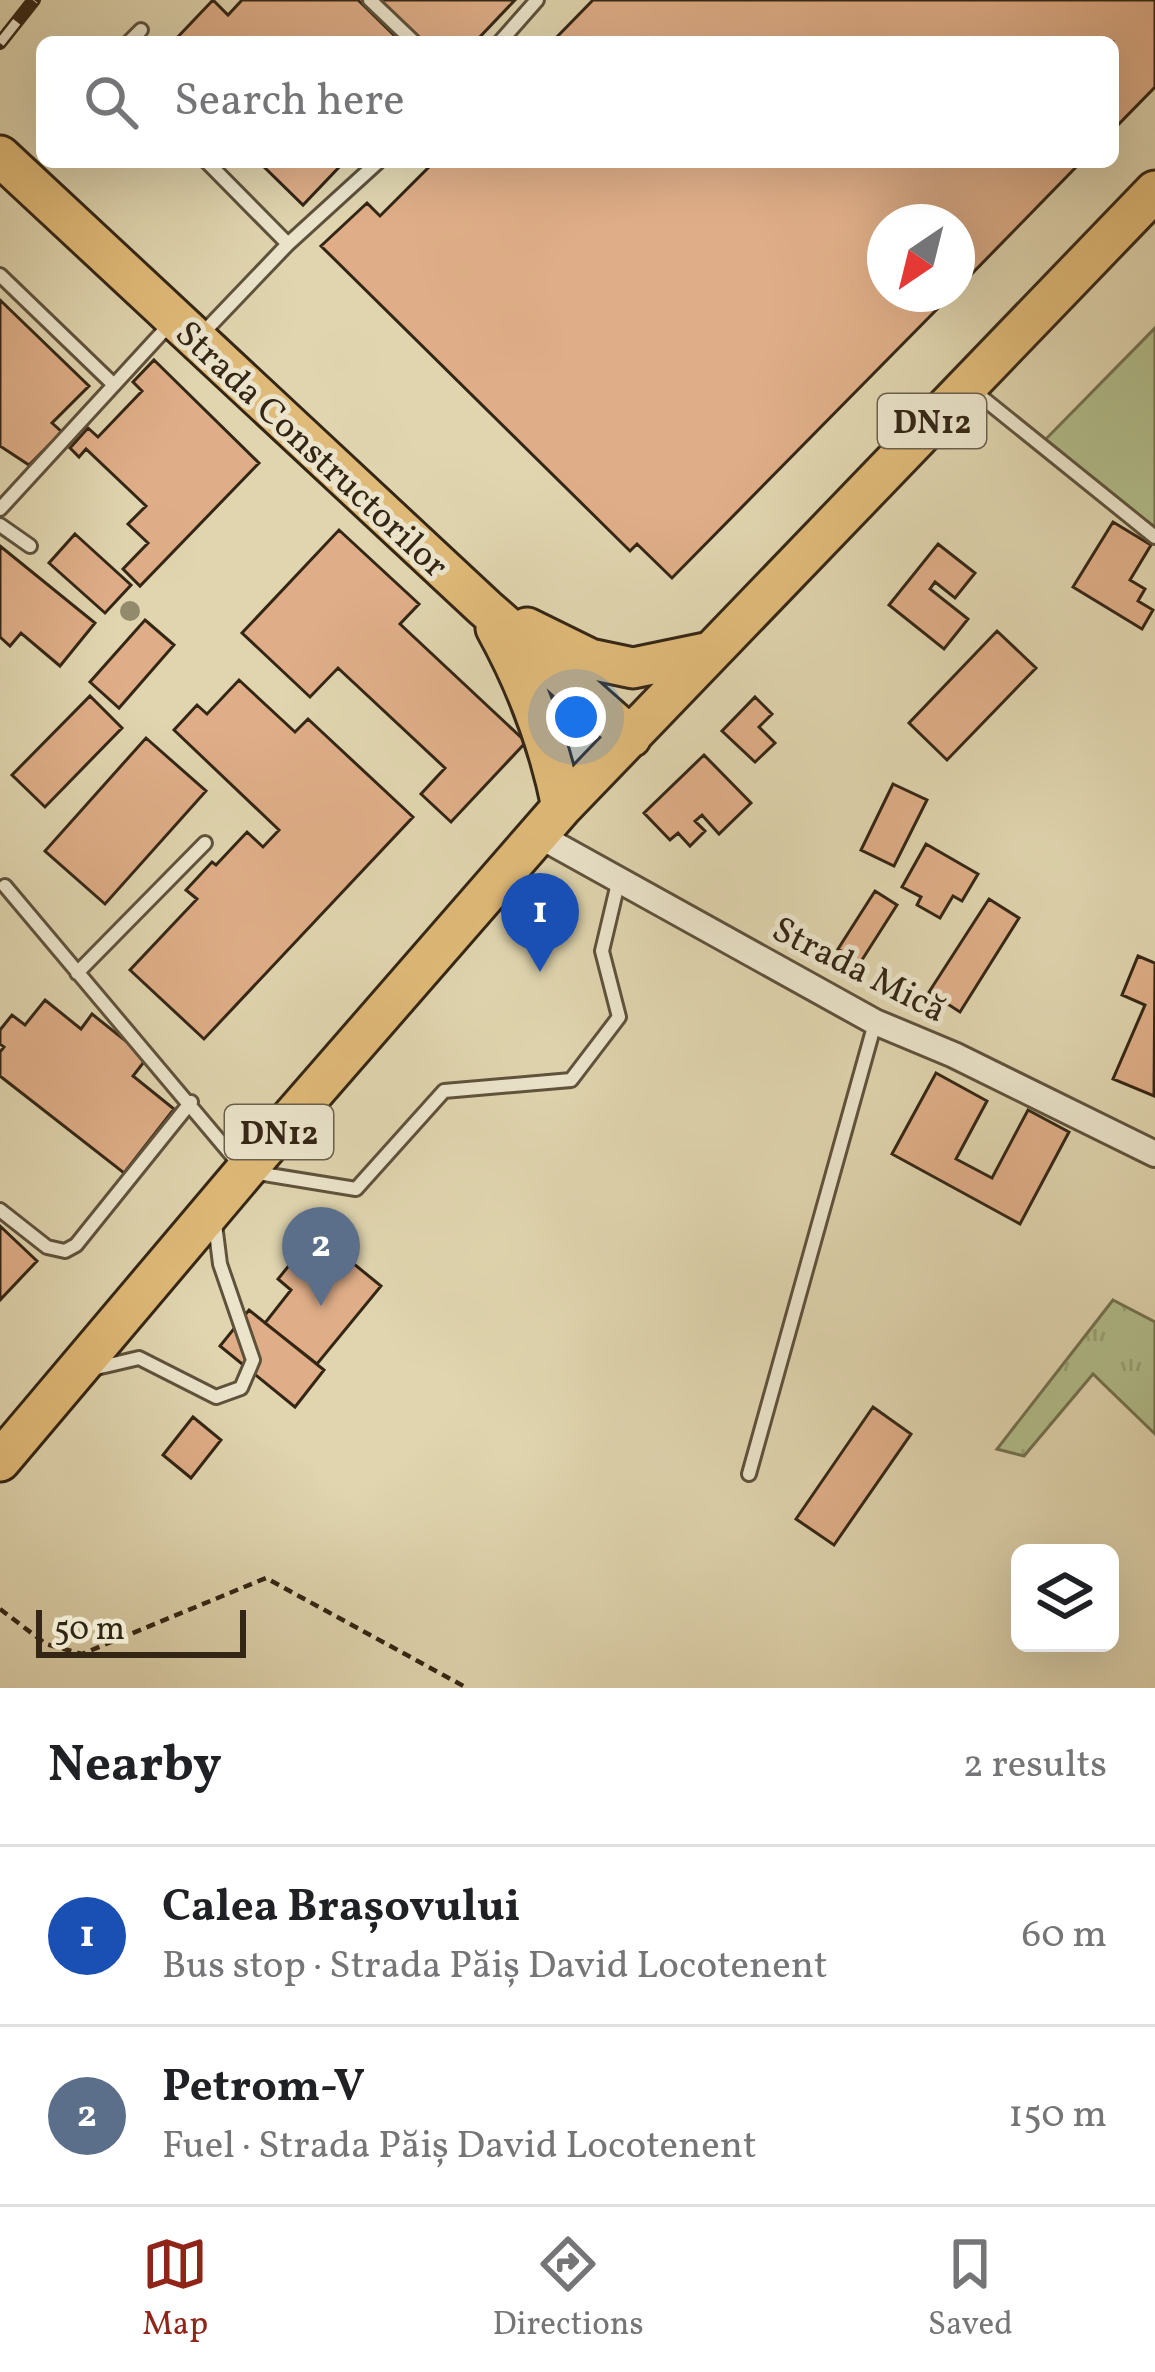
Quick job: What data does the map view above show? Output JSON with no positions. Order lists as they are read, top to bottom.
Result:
{
  "streets": {
    "main road": ["DN12", "Strada Constructorilor"],
    "street": ["Strada Mică"]
  },
  "crossings": [
    ["DN12", "Strada Constructorilor"],
    ["DN12", "Strada Mică"]
  ],
  "scale_bar": "50 m",
  "north": "bottom left",
  "page": {
    "search": "Search here",
    "pins": ["1", "2"],
    "scale": "50 m",
    "heading": ["Nearby", "2 results"],
    "list": [
      {
        "mark": "1",
        "name": "Calea Brașovului",
        "note": "Bus stop · Strada Păiș David Locotenent",
        "value": "60 m"
      },
      {
        "mark": "2",
        "name": "Petrom-V",
        "note": "Fuel · Strada Păiș David Locotenent",
        "value": "150 m"
      }
    ],
    "nav": ["Map", "Directions", "Saved"]
  }
}
